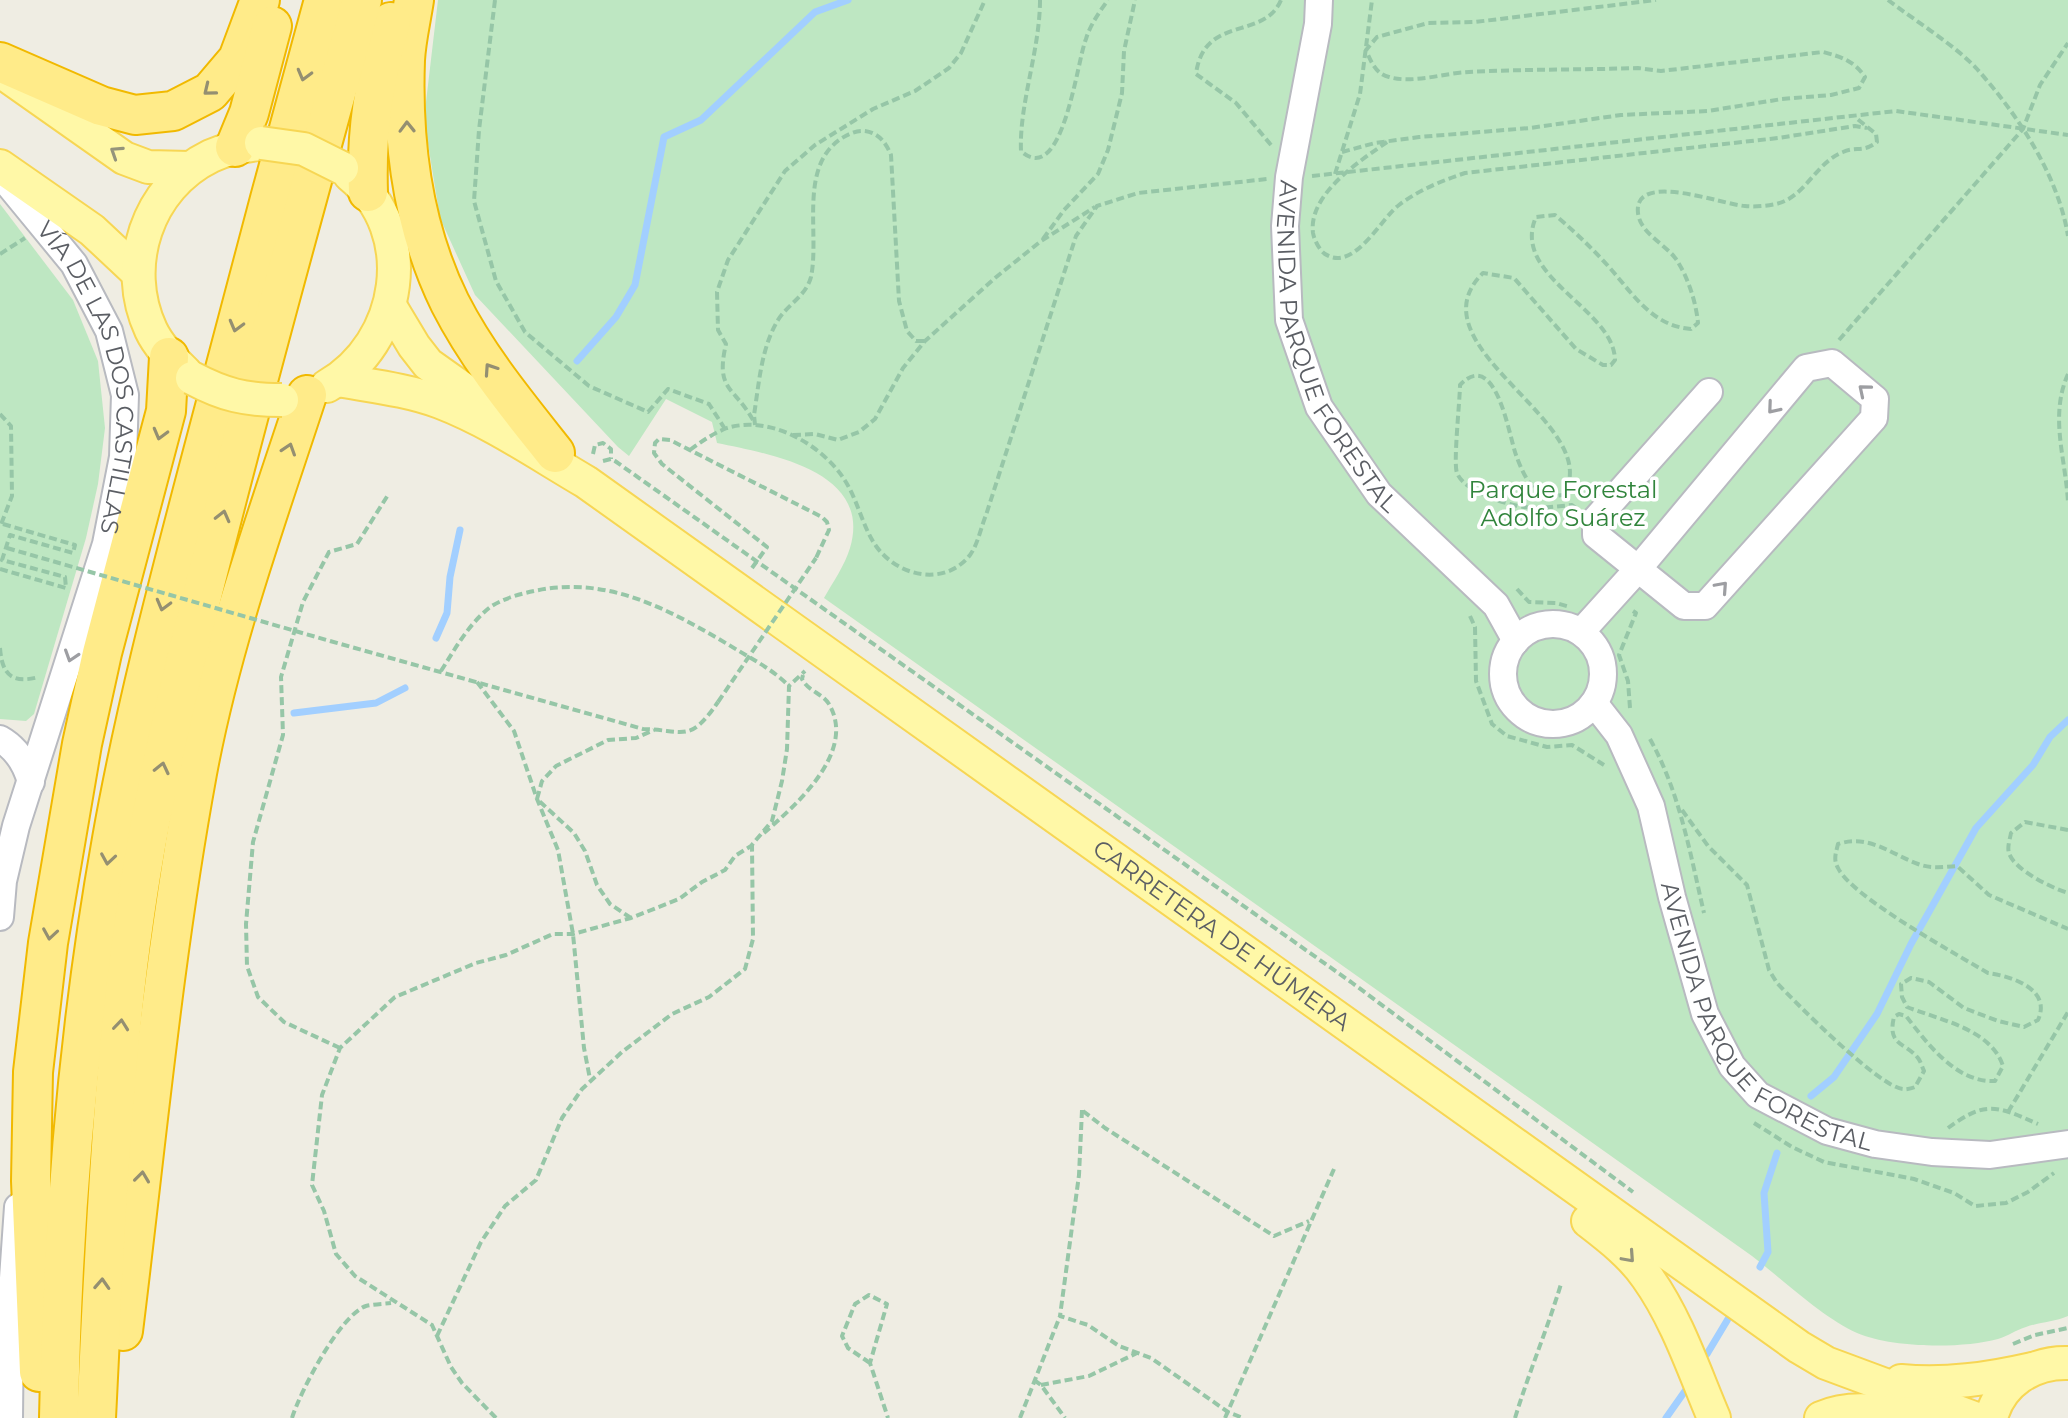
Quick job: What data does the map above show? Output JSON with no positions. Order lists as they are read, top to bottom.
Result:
{
  "streets": {
    "main road": ["CARRETERA DE HÚMERA"],
    "street": ["AVENIDA PARQUE FORESTAL", "VÍA DE LAS DOS CASTILLAS"]
  },
  "one_way": ["VÍA DE LAS DOS CASTILLAS"],
  "parks": ["Parque Forestal Adolfo Suárez"]
}
